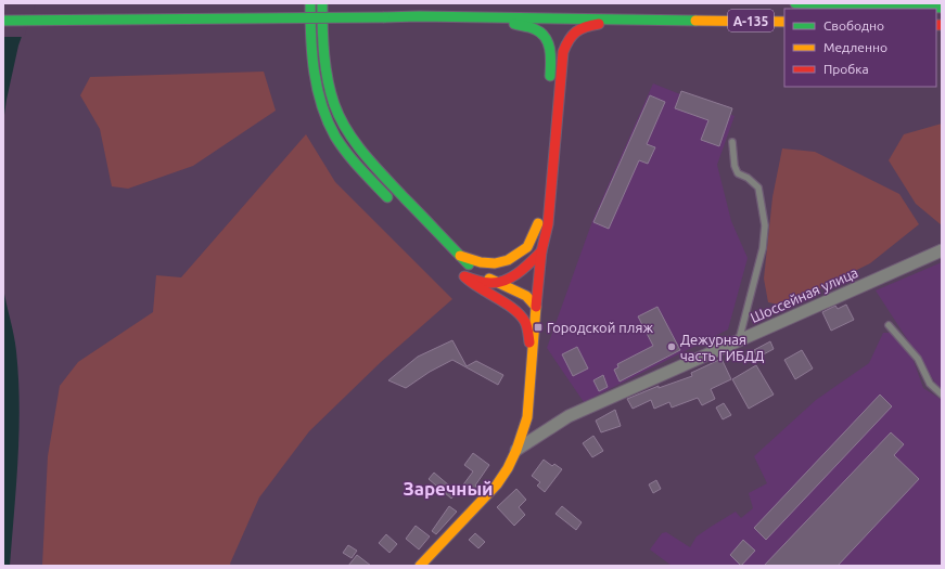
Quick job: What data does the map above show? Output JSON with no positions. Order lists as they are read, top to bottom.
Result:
{
  "streets": {
    "main road": ["А-135"],
    "street": ["Шоссейная улица"]
  },
  "districts": ["Заречный"],
  "places": {
    "transit": ["Городской пляж"],
    "other": ["Дежурная часть ГИБДД"]
  },
  "legend": ["Свободно", "Медленно", "Пробка"]
}
